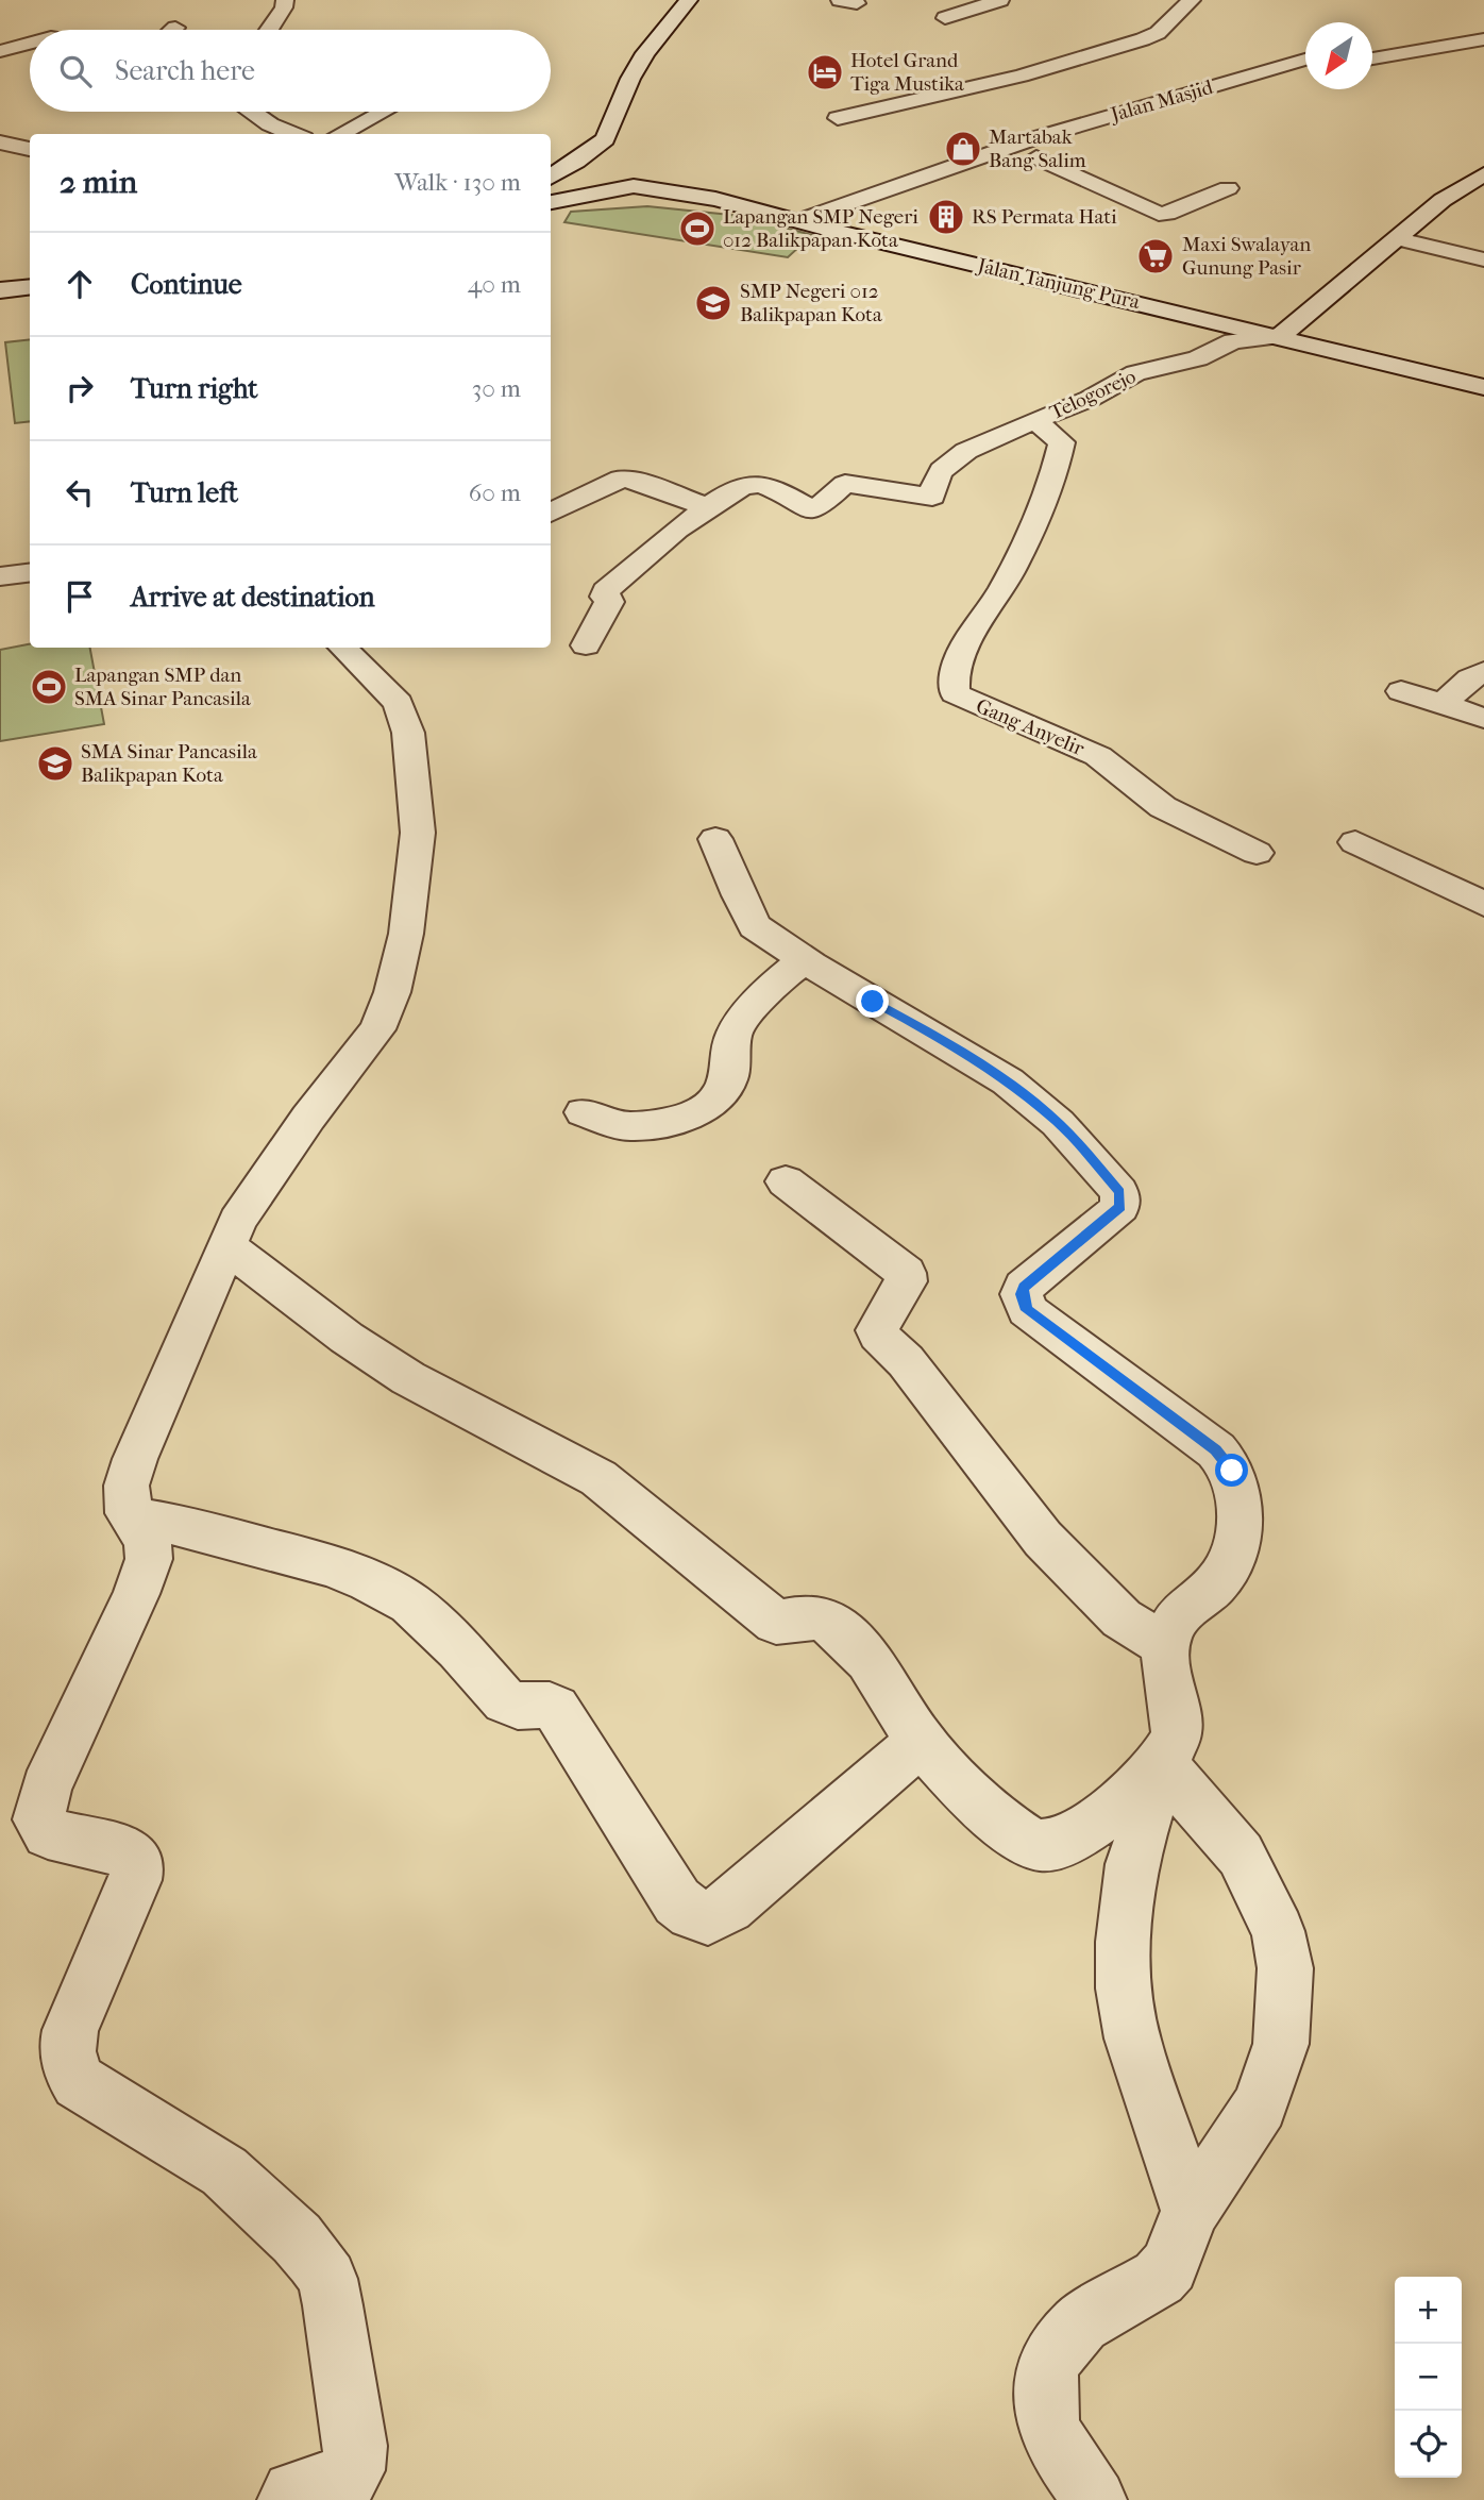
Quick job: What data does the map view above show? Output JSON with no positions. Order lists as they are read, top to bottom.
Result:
{
  "streets": {
    "street": [
      "Jalan Masjid",
      "Jalan Tanjung Pura",
      "Telogorejo",
      "Gang Anyelir"
    ]
  },
  "crossings": [
    ["Jalan Masjid", "Jalan Tanjung Pura"],
    ["Jalan Tanjung Pura", "Telogorejo"],
    ["Telogorejo", "Gang Anyelir"]
  ],
  "places": {
    "hotel": ["Hotel Grand Tiga Mustika"],
    "shop": ["Martabak Bang Salim"],
    "building": ["RS Permata Hati"],
    "sports": ["Lapangan SMP Negeri 012 Balikpapan Kota", "Lapangan SMP dan SMA Sinar Pancasila"],
    "supermarket": ["Maxi Swalayan Gunung Pasir"],
    "school or university": ["SMP Negeri 012 Balikpapan Kota", "SMA Sinar Pancasila Balikpapan Kota"]
  },
  "north": "bottom left",
  "page": {
    "search": "Search here",
    "heading": ["2 min", "Walk · 130 m"],
    "list": [
      ["Continue", "40 m"],
      ["Turn right", "30 m"],
      ["Turn left", "60 m"],
      "Arrive at destination"
    ],
    "map_buttons": ["+", "−"]
  }
}
